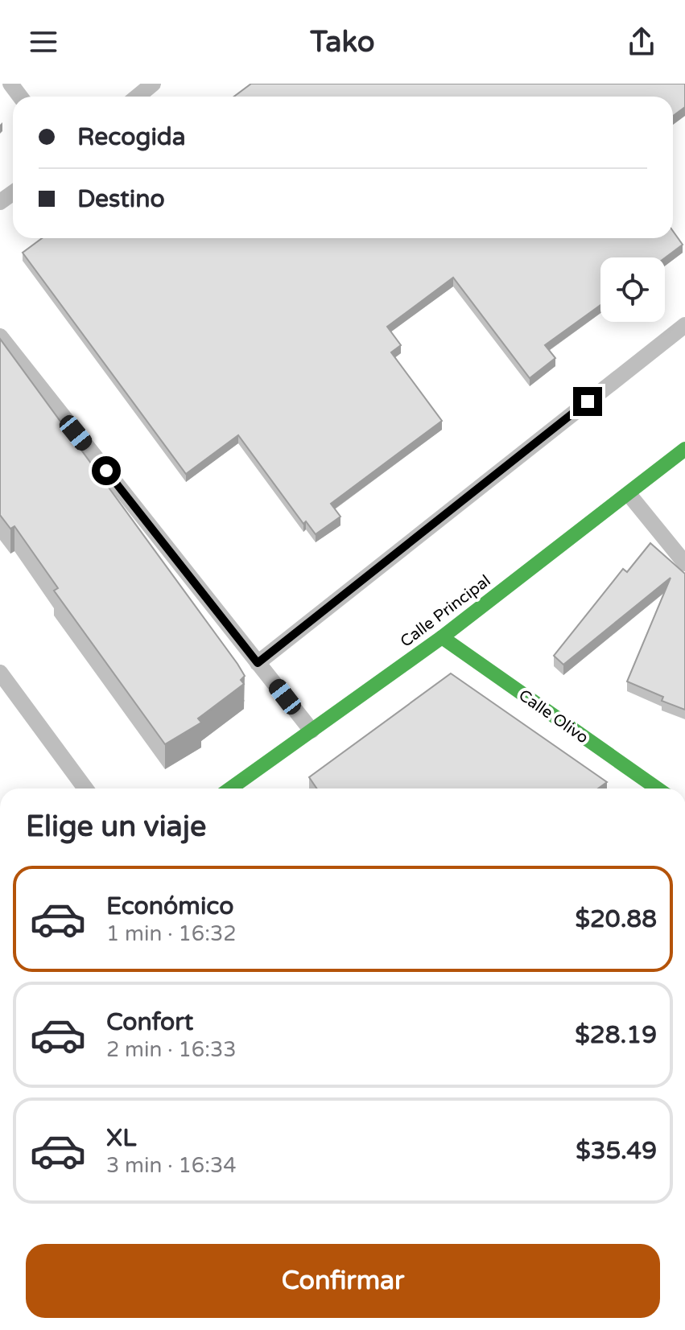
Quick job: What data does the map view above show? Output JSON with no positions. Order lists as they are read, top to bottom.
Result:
{
  "streets": {
    "street": ["Calle Principal", "Calle Olivo"]
  },
  "crossings": [
    ["Calle Principal", "Calle Olivo"]
  ],
  "page": {
    "header": "Tako",
    "banner": ["Recogida", "Destino"],
    "heading": "Elige un viaje",
    "list": [
      {
        "name": "Económico",
        "note": "1 min · 16:32",
        "value": "$20.88"
      },
      {
        "name": "Confort",
        "note": "2 min · 16:33",
        "value": "$28.19"
      },
      {
        "name": "XL",
        "note": "3 min · 16:34",
        "value": "$35.49"
      }
    ],
    "buttons": "Confirmar"
  }
}
